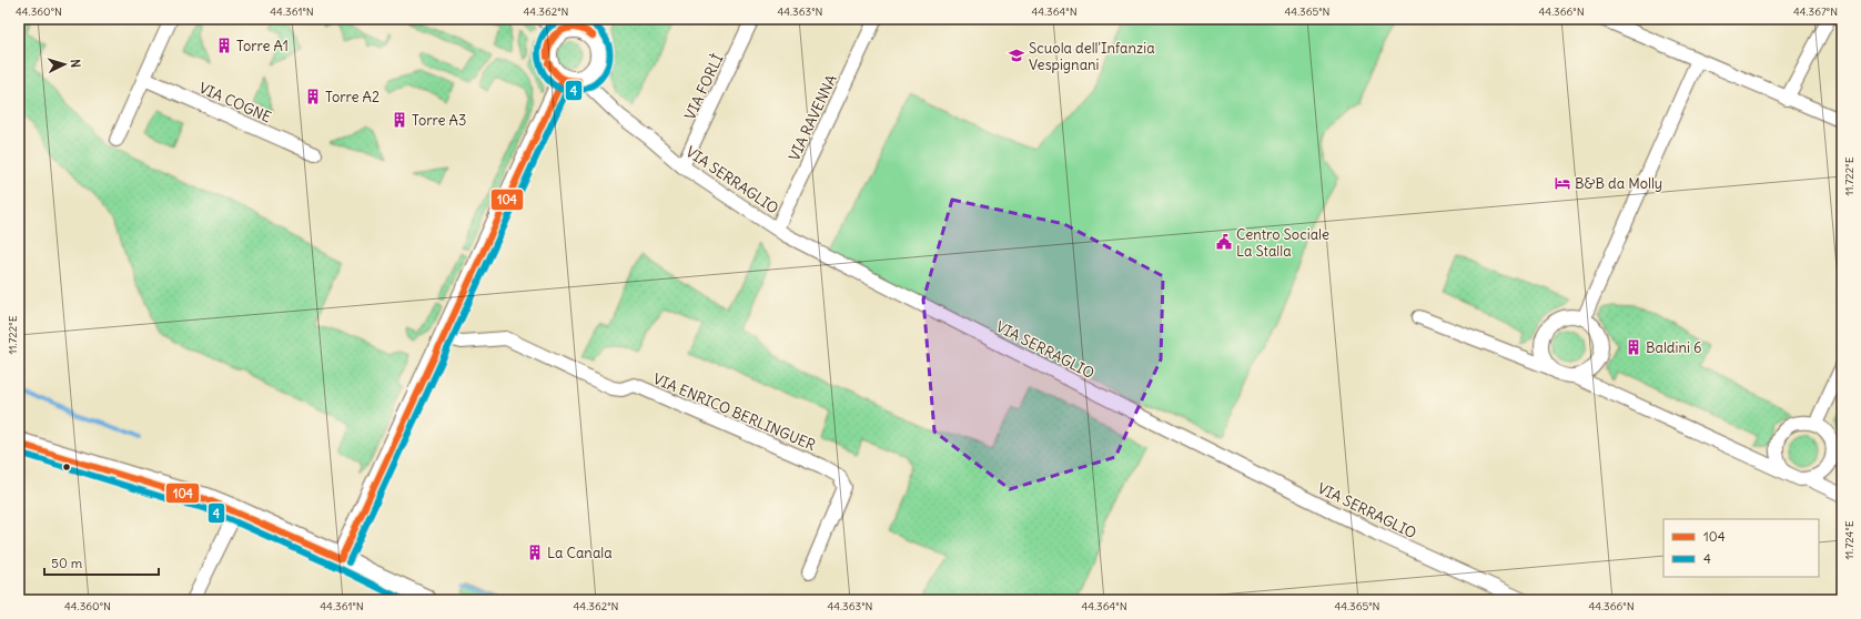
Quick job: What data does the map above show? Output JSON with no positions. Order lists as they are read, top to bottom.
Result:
{
  "streets": {
    "street": [
      "VIA FORLÌ",
      "VIA COGNE",
      "VIA RAVENNA",
      "VIA SERRAGLIO",
      "VIA ENRICO BERLINGUER"
    ]
  },
  "crossings": [
    ["VIA FORLÌ", "VIA SERRAGLIO"],
    ["VIA RAVENNA", "VIA SERRAGLIO"]
  ],
  "places": {
    "building": [
      "Torre A1",
      "Torre A2",
      "Torre A3",
      "Baldini 6",
      "La Canala"
    ],
    "school or university": ["Scuola dell'Infanzia Vespignani"],
    "hotel": ["B&B da Molly"],
    "public building": ["Centro Sociale La Stalla"]
  },
  "lines": ["transit line 4", "transit line 104"],
  "legend": ["104", "4"],
  "scale_bar": "50 m",
  "north": "right",
  "coordinates": [
    "44.360°N",
    "44.361°N",
    "44.362°N",
    "44.363°N",
    "44.364°N",
    "44.365°N",
    "44.366°N",
    "44.367°N",
    "11.722°E",
    "11.724°E"
  ]
}
